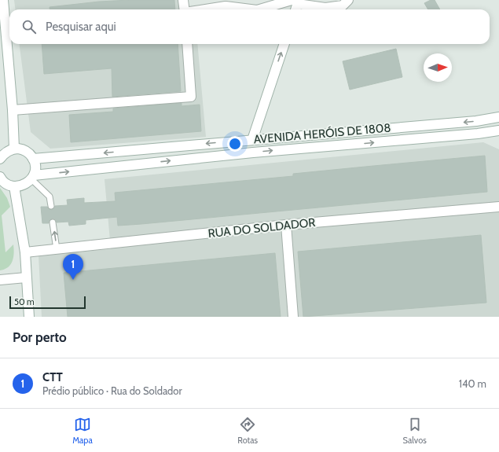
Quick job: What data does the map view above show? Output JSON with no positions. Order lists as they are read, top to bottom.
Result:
{
  "streets": {
    "street": ["AVENIDA HERÓIS DE 1808", "RUA DO SOLDADOR"]
  },
  "scale_bar": "50 m",
  "north": "right",
  "page": {
    "search": "Pesquisar aqui",
    "pins": "1",
    "scale": "50 m",
    "heading": "Por perto",
    "list": [
      {
        "mark": "1",
        "name": "CTT",
        "note": "Prédio público · Rua do Soldador",
        "value": "140 m"
      }
    ],
    "nav": ["Mapa", "Rotas", "Salvos"]
  }
}
